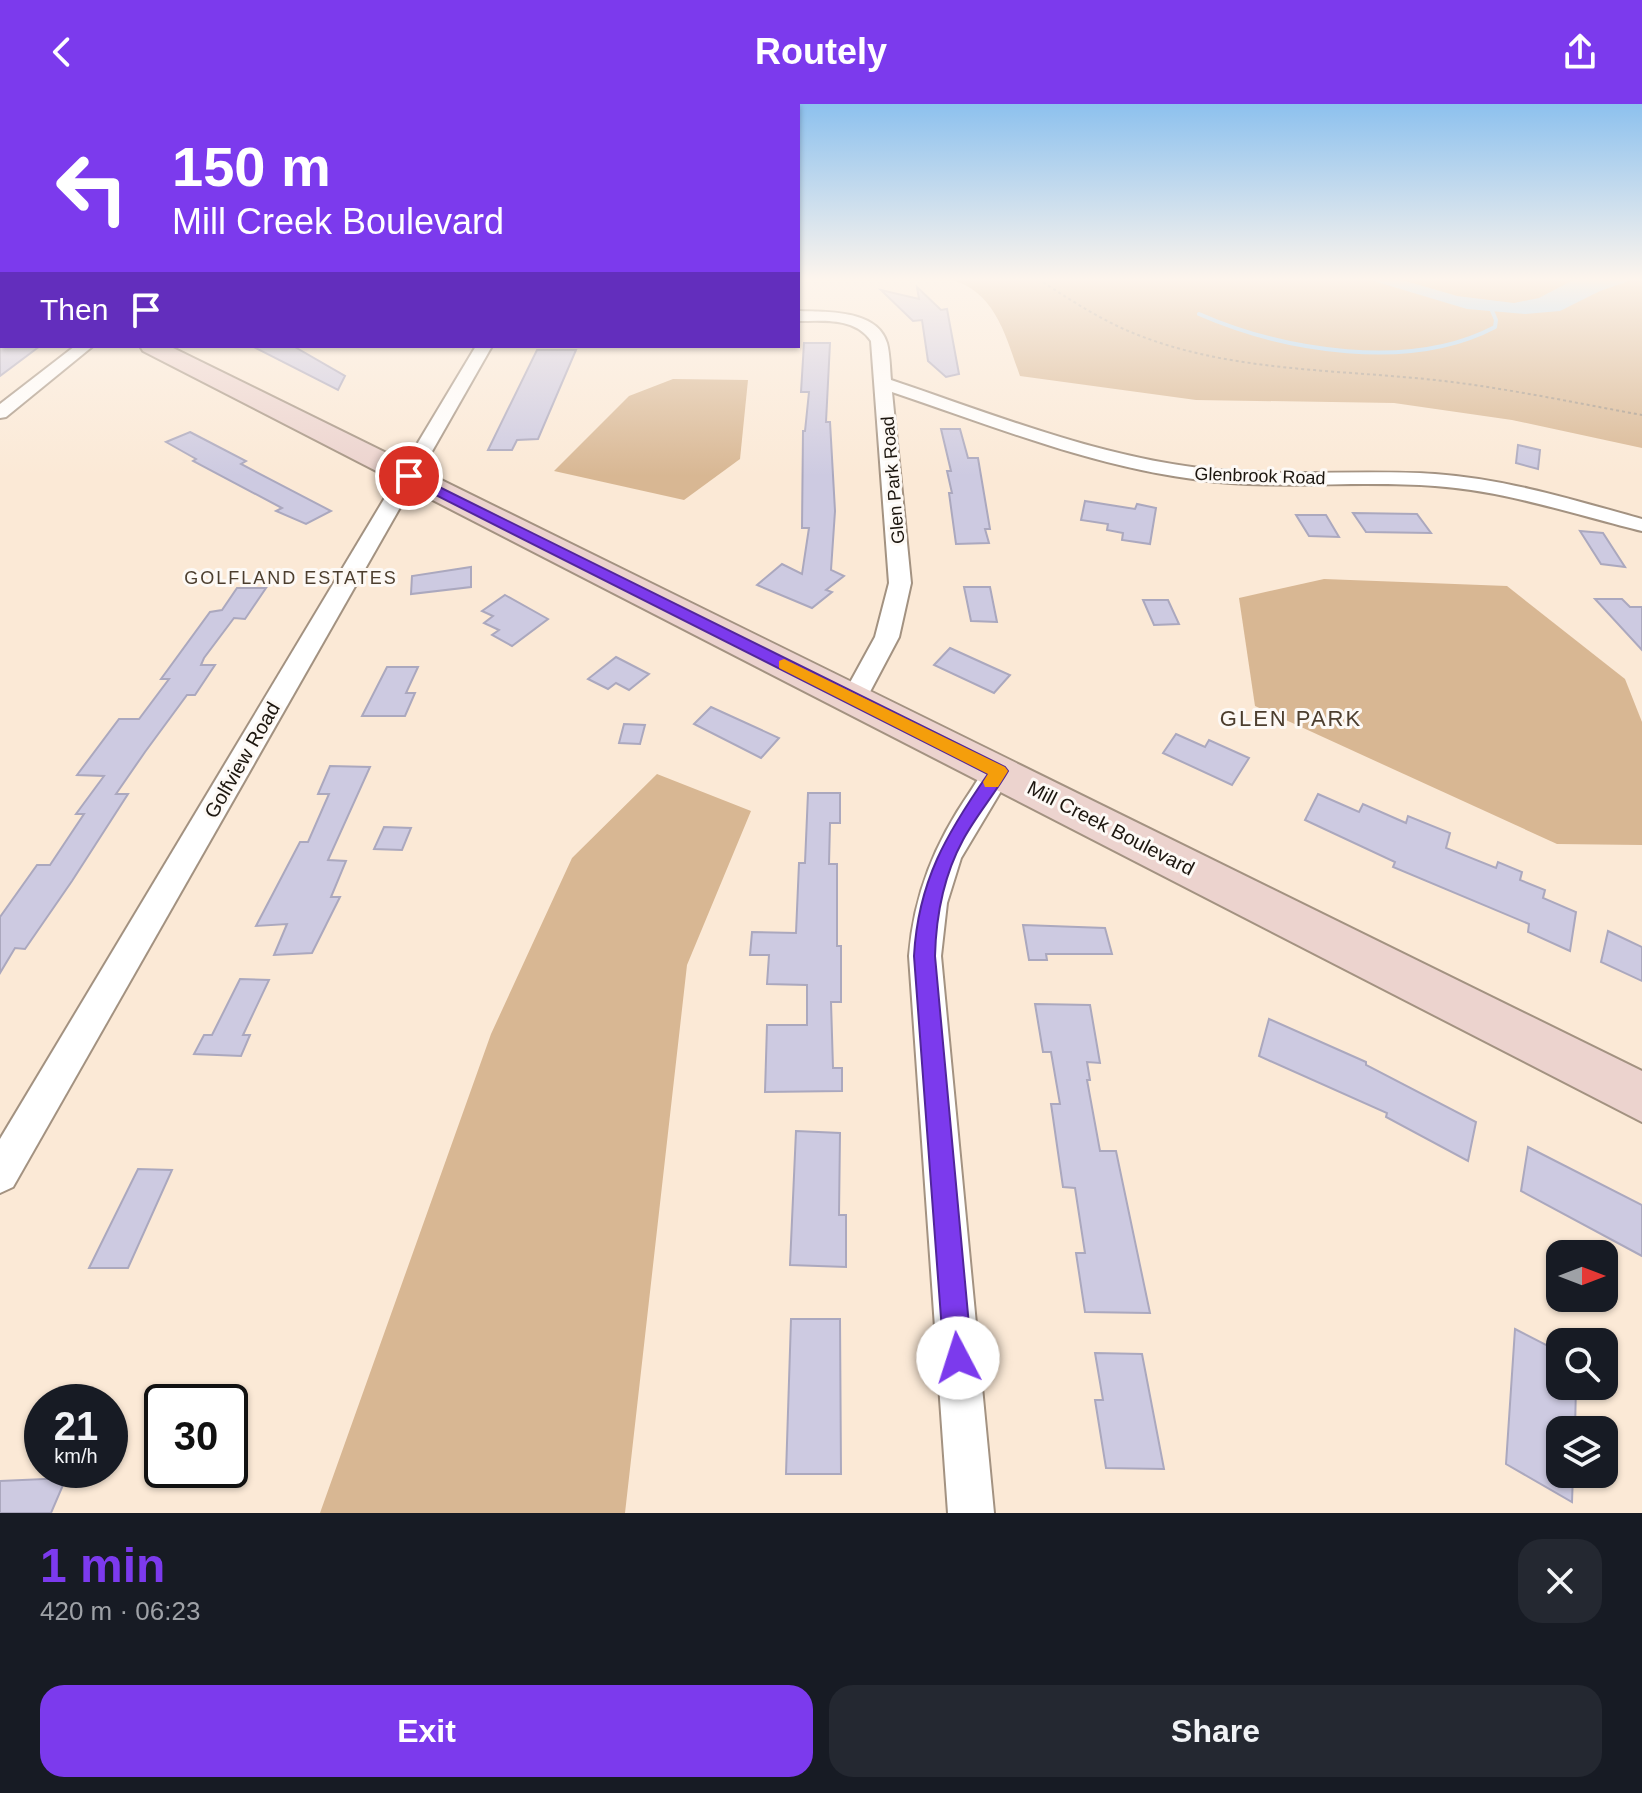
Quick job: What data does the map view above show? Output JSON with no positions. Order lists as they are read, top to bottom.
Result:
{
  "streets": {
    "street": [
      "Glenbrook Road",
      "Glen Park Road",
      "Golfview Road",
      "Mill Creek Boulevard"
    ]
  },
  "crossings": [
    ["Glenbrook Road", "Glen Park Road"],
    ["Glen Park Road", "Mill Creek Boulevard"],
    ["Golfview Road", "Mill Creek Boulevard"]
  ],
  "districts": ["GOLFLAND ESTATES", "GLEN PARK"],
  "north": "right",
  "page": {
    "header": "Routely",
    "turn": ["150 m", "Mill Creek Boulevard"],
    "then": "Then",
    "speed": "21 km/h",
    "limit": "30",
    "heading": ["1 min", "420 m · 06:23"],
    "buttons": ["Exit", "Share"]
  }
}
